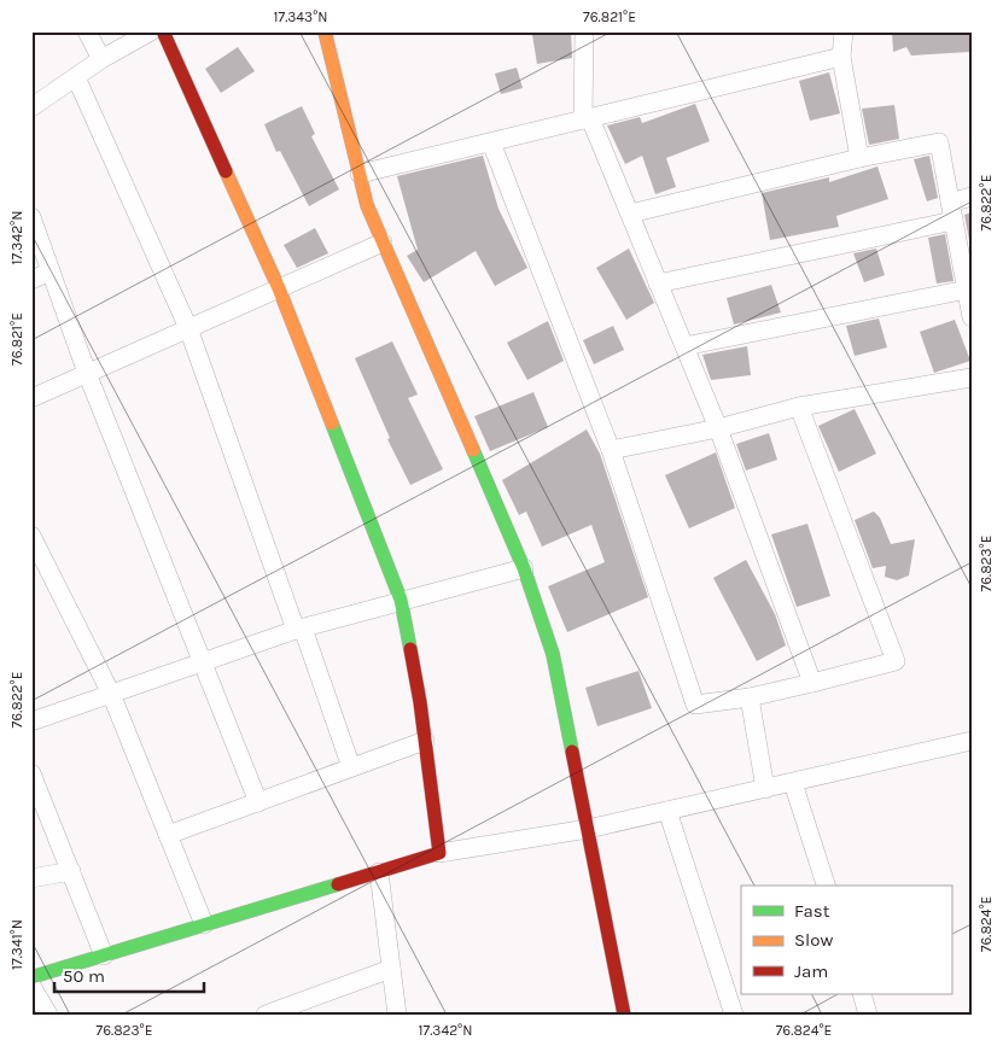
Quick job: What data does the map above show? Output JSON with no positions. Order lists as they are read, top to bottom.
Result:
{
  "legend": ["Fast", "Slow", "Jam"],
  "scale_bar": "50 m",
  "coordinates": [
    "17.343°N",
    "76.821°E",
    "76.822°E",
    "17.342°N",
    "76.823°E",
    "76.824°E",
    "17.341°N"
  ]
}
